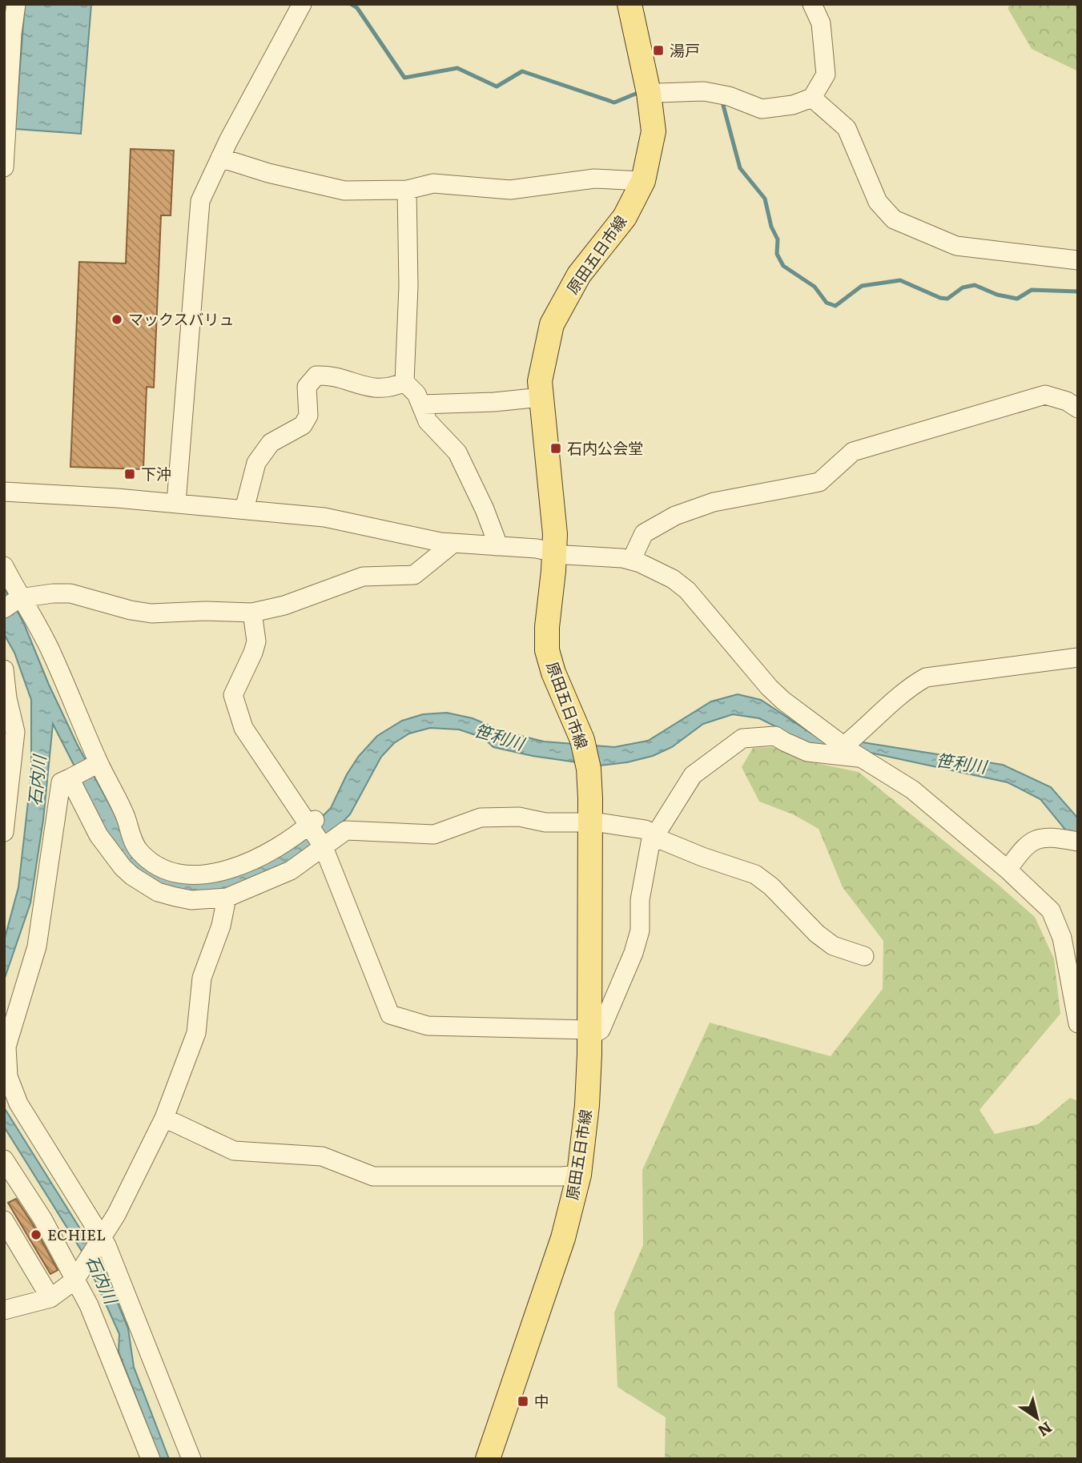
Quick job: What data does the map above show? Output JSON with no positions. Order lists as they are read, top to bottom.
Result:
{
  "streets": {
    "main road": ["原田五日市線"]
  },
  "water": ["笹利川", "石内川"],
  "places": {
    "transit": [
      "湯戸",
      "石内公会堂",
      "下沖",
      "中"
    ],
    "other": ["マックスバリュ", "ECHIEL"]
  },
  "north": "bottom right"
}
